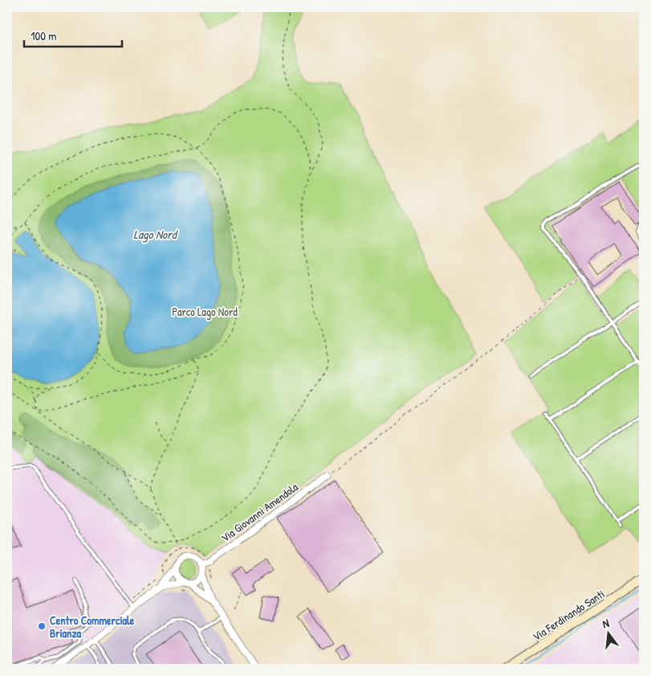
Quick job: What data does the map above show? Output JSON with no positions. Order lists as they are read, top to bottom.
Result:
{
  "streets": {
    "main road": ["Via Ferdinando Santi"],
    "street": ["Via Giovanni Amendola"]
  },
  "water": ["Lago Nord"],
  "parks": ["Parco Lago Nord"],
  "places": ["Centro Commerciale Brianza"],
  "scale_bar": "100 m",
  "north": "top"
}
